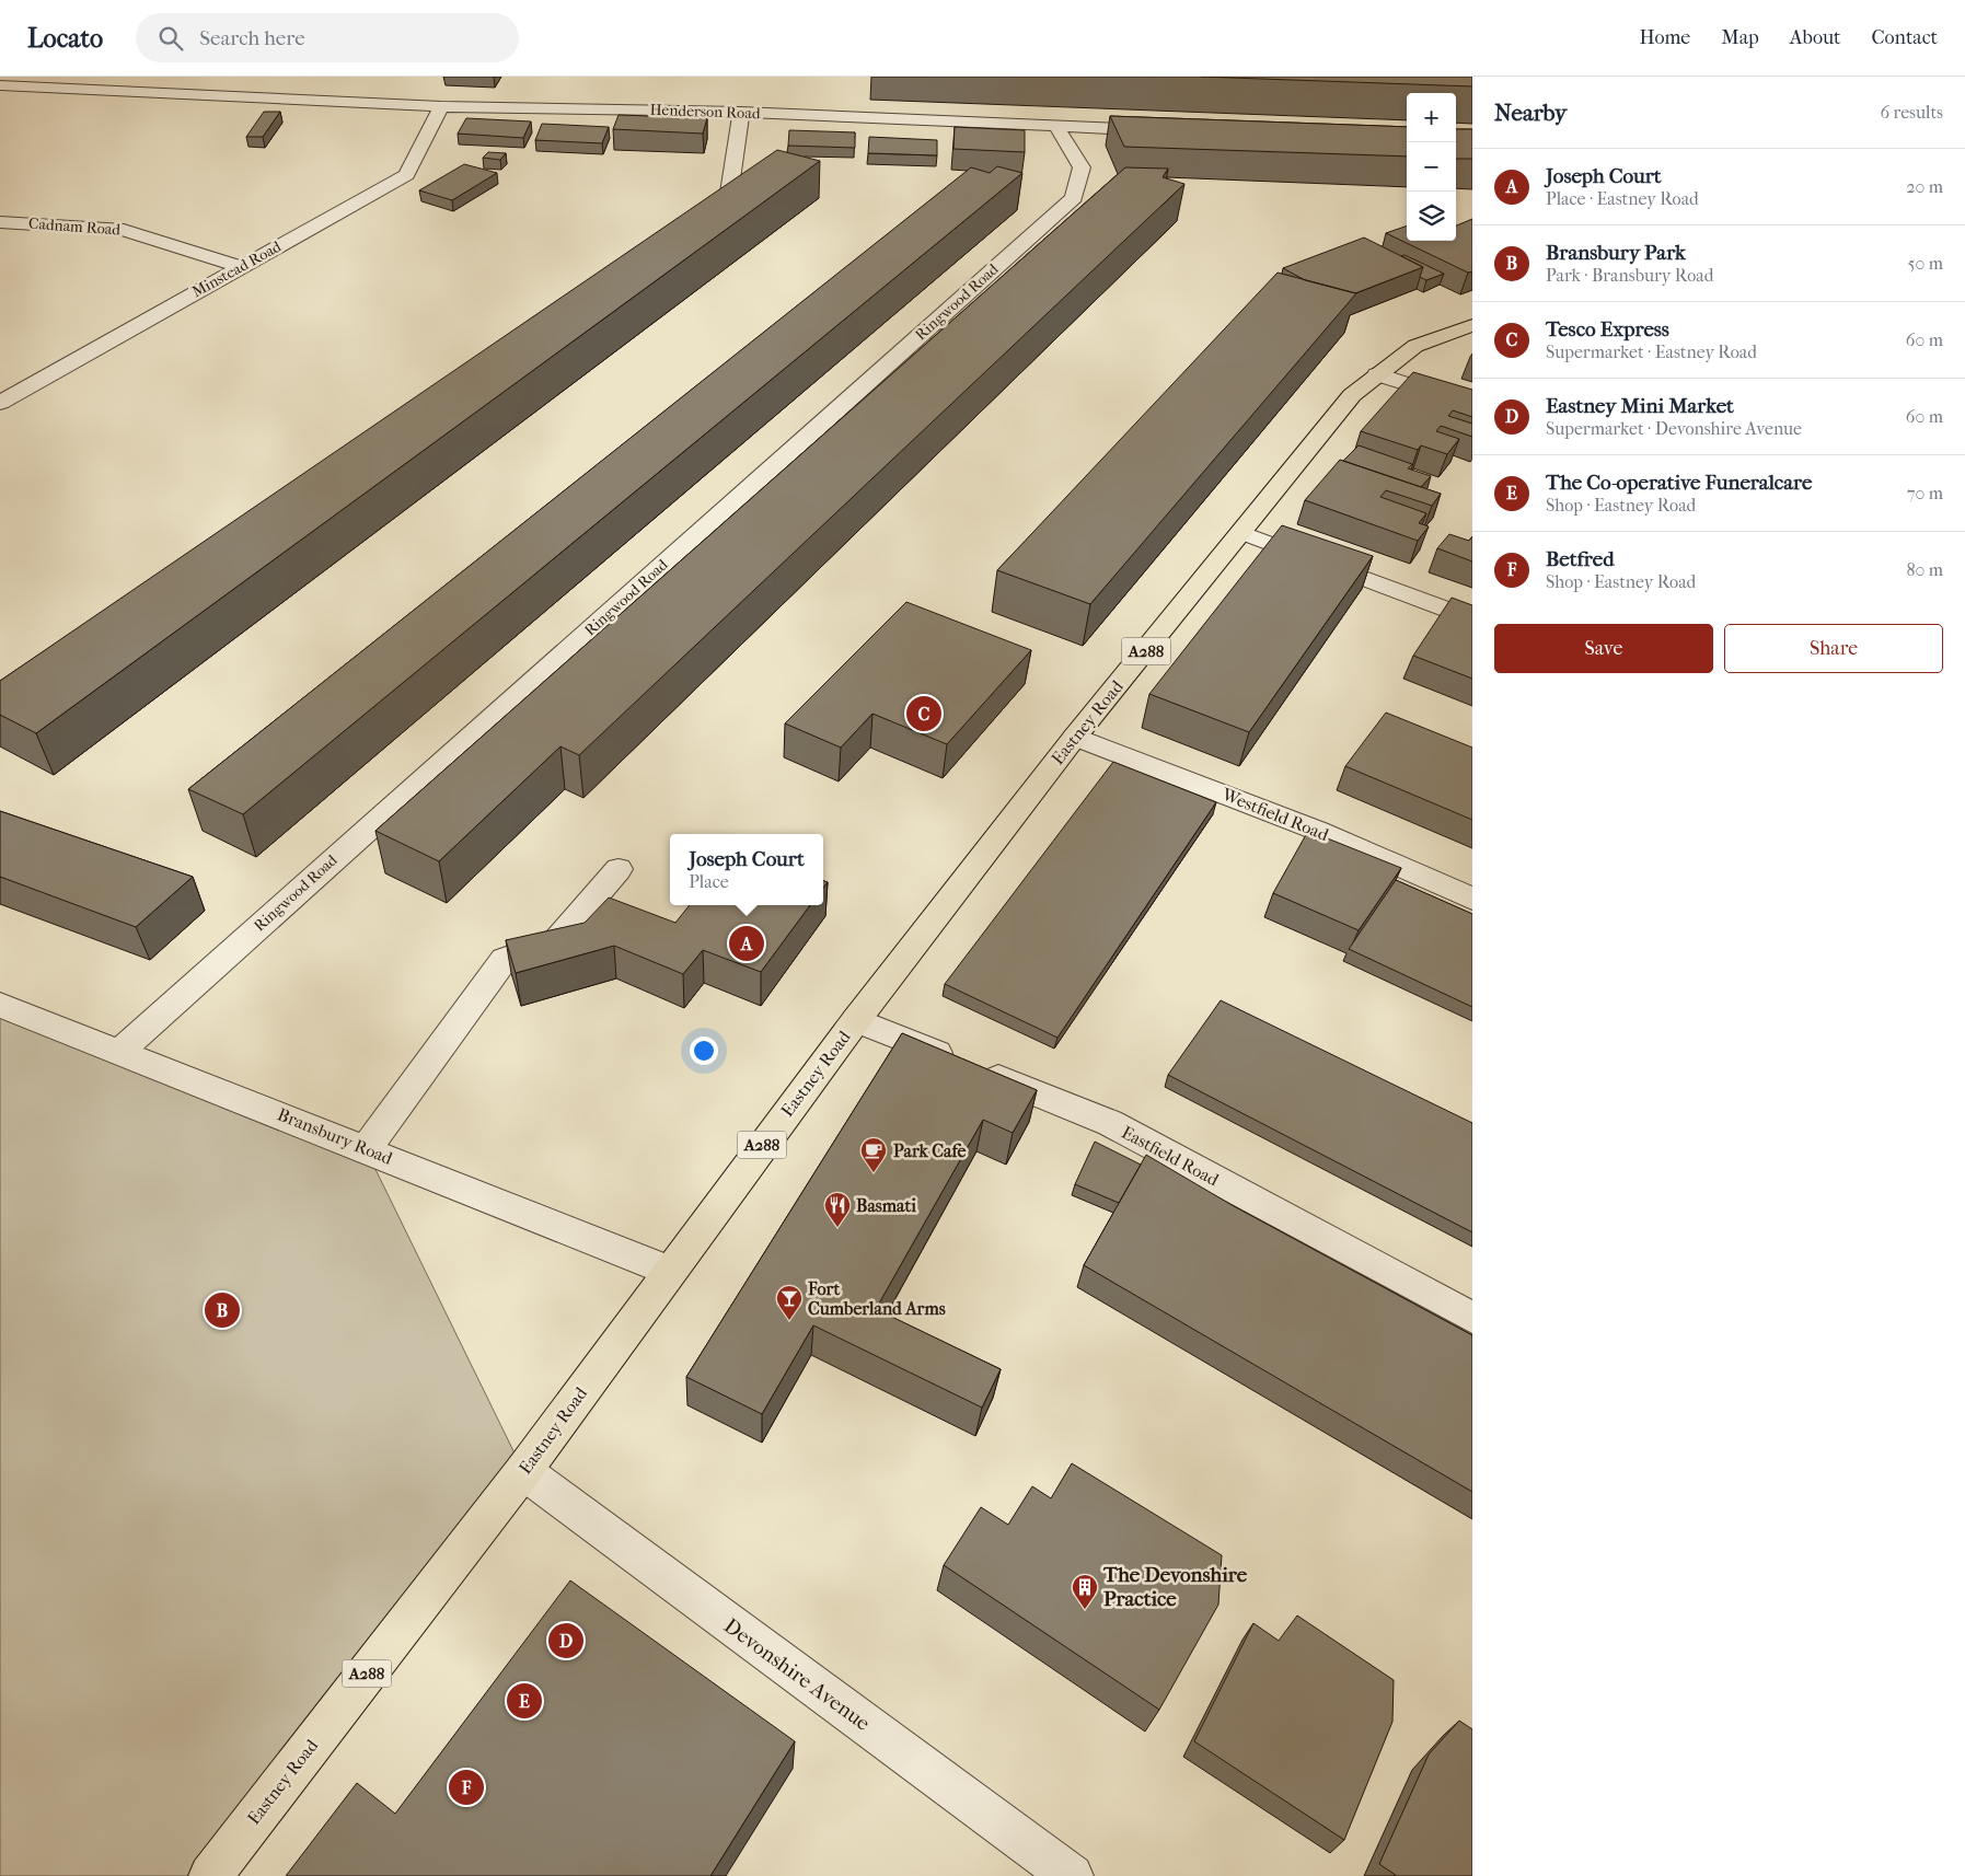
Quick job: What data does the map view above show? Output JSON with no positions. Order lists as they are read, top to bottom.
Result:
{
  "streets": {
    "main road": ["A288", "Eastney Road"],
    "street": [
      "Henderson Road",
      "Cadnam Road",
      "Minstead Road",
      "Ringwood Road",
      "Westfield Road",
      "Bransbury Road",
      "Eastfield Road",
      "Devonshire Avenue"
    ]
  },
  "crossings": [
    ["Henderson Road", "Minstead Road"],
    ["Henderson Road", "Ringwood Road"],
    ["Cadnam Road", "Minstead Road"],
    ["Ringwood Road", "Bransbury Road"],
    ["Eastney Road", "Westfield Road"],
    ["Eastney Road", "Bransbury Road"],
    ["Eastney Road", "Eastfield Road"],
    ["Eastney Road", "Devonshire Avenue"]
  ],
  "places": {
    "cafe": ["Park Cafe"],
    "restaurant": ["Basmati"],
    "bar": ["Fort Cumberland Arms"],
    "building": ["The Devonshire Practice"]
  },
  "page": {
    "header": "Locato",
    "search": "Search here",
    "nav": [
      "Home",
      "Map",
      "About",
      "Contact"
    ],
    "heading": ["Nearby", "6 results"],
    "map_buttons": ["+", "−"],
    "list": [
      {
        "mark": "A",
        "name": "Joseph Court",
        "note": "Place · Eastney Road",
        "value": "20 m"
      },
      {
        "mark": "B",
        "name": "Bransbury Park",
        "note": "Park · Bransbury Road",
        "value": "50 m"
      },
      {
        "mark": "C",
        "name": "Tesco Express",
        "note": "Supermarket · Eastney Road",
        "value": "60 m"
      },
      {
        "mark": "D",
        "name": "Eastney Mini Market",
        "note": "Supermarket · Devonshire Avenue",
        "value": "60 m"
      },
      {
        "mark": "E",
        "name": "The Co-operative Funeralcare",
        "note": "Shop · Eastney Road",
        "value": "70 m"
      },
      {
        "mark": "F",
        "name": "Betfred",
        "note": "Shop · Eastney Road",
        "value": "80 m"
      }
    ],
    "buttons": ["Save", "Share"],
    "pins": [
      "C",
      "A",
      "B",
      "D",
      "E",
      "F"
    ],
    "popup": ["Joseph Court", "Place"]
  }
}
